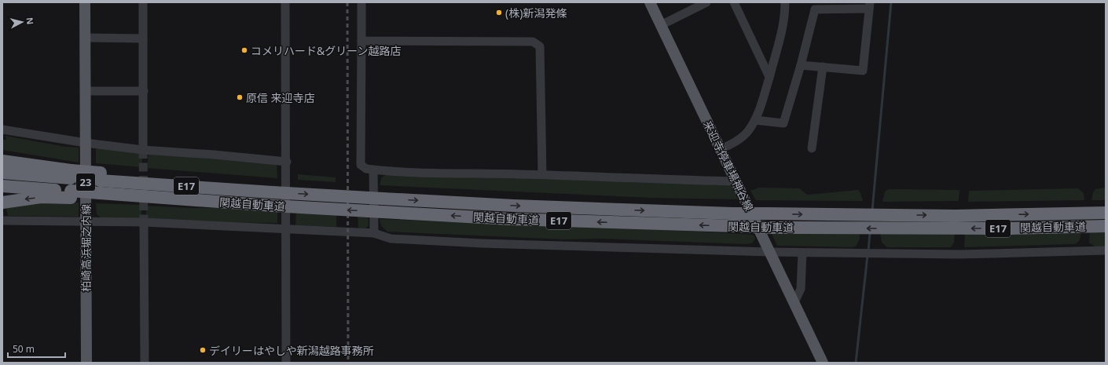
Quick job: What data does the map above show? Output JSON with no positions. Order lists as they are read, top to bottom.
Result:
{
  "streets": {
    "highway": ["E17", "関越自動車道"],
    "main road": ["来迎寺停車場神谷線", "23", "柏崎高浜堀之内線"]
  },
  "places": [
    "(株)新潟発條",
    "コメリハード&グリーン越路店",
    "原信 来迎寺店",
    "デイリーはやしや新潟越路事務所"
  ],
  "scale_bar": "50 m",
  "north": "right"
}
